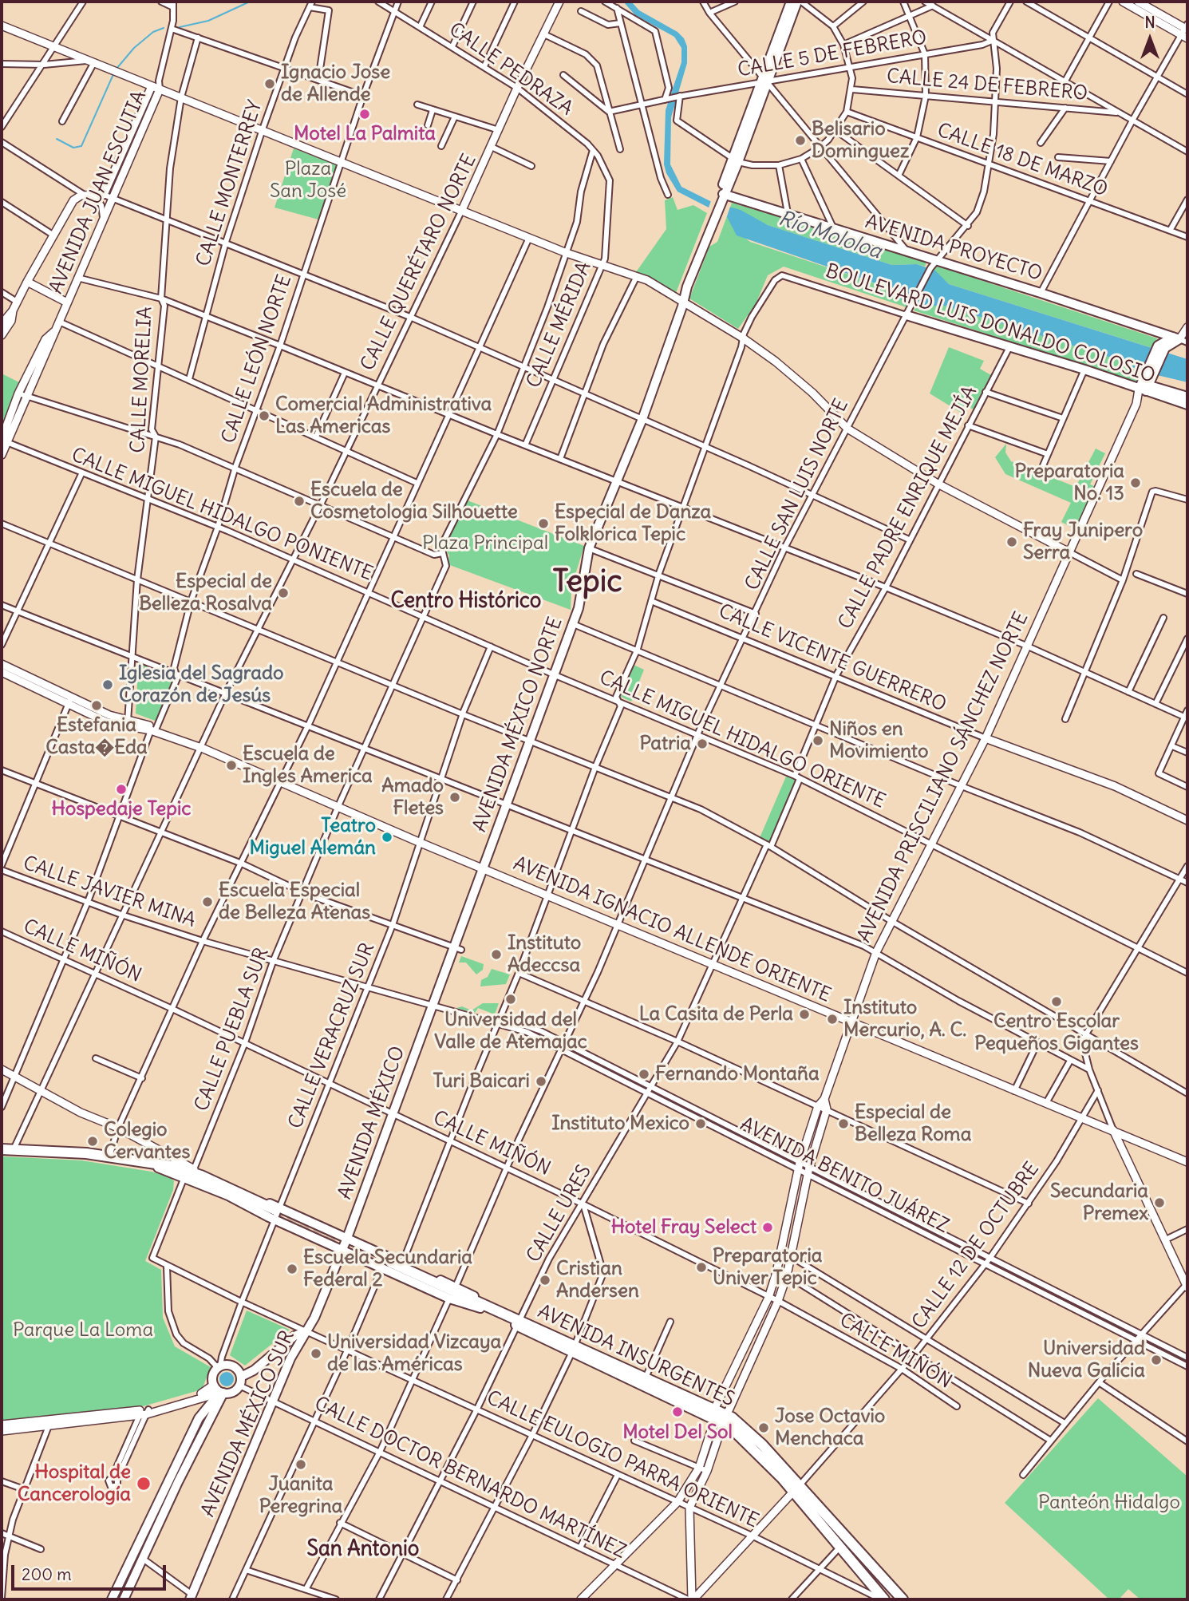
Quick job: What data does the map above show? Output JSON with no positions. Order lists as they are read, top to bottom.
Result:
{
  "streets": {
    "highway": ["AVENIDA INSURGENTES"],
    "main road": [
      "AVENIDA JUAN ESCUTIA",
      "AVENIDA PROYECTO",
      "CALLE QUERÉTARO NORTE",
      "BOULEVARD LUIS DONALDO COLOSIO",
      "CALLE VICENTE GUERRERO",
      "AVENIDA MÉXICO NORTE",
      "AVENIDA PRISCILIANO SÁNCHEZ NORTE",
      "AVENIDA IGNACIO ALLENDE ORIENTE",
      "AVENIDA MÉXICO",
      "AVENIDA MÉXICO SUR"
    ],
    "street": [
      "CALLE 5 DE FEBRERO",
      "CALLE PEDRAZA",
      "CALLE 24 DE FEBRERO",
      "CALLE 18 DE MARZO",
      "CALLE MONTERREY",
      "CALLE MÉRIDA",
      "CALLE LEÓN NORTE",
      "CALLE MORELIA",
      "CALLE SAN LUIS NORTE",
      "CALLE PADRE ENRIQUE MEJÍA",
      "CALLE MIGUEL HIDALGO PONIENTE",
      "CALLE MIGUEL HIDALGO ORIENTE",
      "CALLE JAVIER MINA",
      "CALLE MIÑÓN",
      "CALLE PUEBLA SUR",
      "CALLE VERACRUZ SUR",
      "AVENIDA BENITO JUÁREZ",
      "CALLE URES",
      "CALLE 12 DE OCTUBRE",
      "CALLE EULOGIO PARRA ORIENTE",
      "CALLE DOCTOR BERNARDO MARTÍNEZ"
    ]
  },
  "crossings": [
    ["CALLE 5 DE FEBRERO", "CALLE SAN LUIS NORTE"],
    ["CALLE 5 DE FEBRERO", "AVENIDA MÉXICO NORTE"],
    ["CALLE PEDRAZA", "CALLE QUERÉTARO NORTE"],
    ["CALLE PEDRAZA", "CALLE MÉRIDA"],
    ["CALLE PEDRAZA", "CALLE LEÓN NORTE"],
    ["CALLE PEDRAZA", "CALLE PUEBLA SUR"],
    ["CALLE 24 DE FEBRERO", "CALLE SAN LUIS NORTE"],
    ["CALLE 18 DE MARZO", "CALLE SAN LUIS NORTE"],
    ["AVENIDA JUAN ESCUTIA", "CALLE MIGUEL HIDALGO PONIENTE"],
    ["AVENIDA PROYECTO", "CALLE SAN LUIS NORTE"],
    ["AVENIDA PROYECTO", "AVENIDA MÉXICO NORTE"],
    ["AVENIDA PROYECTO", "AVENIDA PRISCILIANO SÁNCHEZ NORTE"],
    ["CALLE QUERÉTARO NORTE", "CALLE MIGUEL HIDALGO PONIENTE"],
    ["CALLE QUERÉTARO NORTE", "CALLE JAVIER MINA"],
    ["CALLE QUERÉTARO NORTE", "AVENIDA IGNACIO ALLENDE ORIENTE"],
    ["CALLE QUERÉTARO NORTE", "CALLE MIÑÓN"],
    ["BOULEVARD LUIS DONALDO COLOSIO", "CALLE SAN LUIS NORTE"],
    ["BOULEVARD LUIS DONALDO COLOSIO", "CALLE PADRE ENRIQUE MEJÍA"],
    ["BOULEVARD LUIS DONALDO COLOSIO", "AVENIDA PRISCILIANO SÁNCHEZ NORTE"],
    ["CALLE MÉRIDA", "CALLE PUEBLA SUR"],
    ["CALLE LEÓN NORTE", "CALLE MIGUEL HIDALGO PONIENTE"],
    ["CALLE LEÓN NORTE", "CALLE JAVIER MINA"],
    ["CALLE LEÓN NORTE", "AVENIDA IGNACIO ALLENDE ORIENTE"],
    ["CALLE LEÓN NORTE", "CALLE MIÑÓN"],
    ["CALLE MORELIA", "CALLE MIGUEL HIDALGO PONIENTE"],
    ["CALLE MORELIA", "AVENIDA IGNACIO ALLENDE ORIENTE"],
    ["CALLE SAN LUIS NORTE", "CALLE VICENTE GUERRERO"],
    ["CALLE SAN LUIS NORTE", "CALLE MIGUEL HIDALGO ORIENTE"],
    ["CALLE SAN LUIS NORTE", "AVENIDA IGNACIO ALLENDE ORIENTE"],
    ["CALLE SAN LUIS NORTE", "CALLE MIÑÓN"],
    ["CALLE SAN LUIS NORTE", "AVENIDA BENITO JUÁREZ"],
    ["CALLE SAN LUIS NORTE", "AVENIDA INSURGENTES"],
    ["CALLE PADRE ENRIQUE MEJÍA", "CALLE VICENTE GUERRERO"],
    ["CALLE PADRE ENRIQUE MEJÍA", "CALLE MIGUEL HIDALGO ORIENTE"],
    ["CALLE PADRE ENRIQUE MEJÍA", "CALLE URES"],
    ["CALLE MIGUEL HIDALGO PONIENTE", "AVENIDA MÉXICO NORTE"],
    ["CALLE MIGUEL HIDALGO PONIENTE", "CALLE MIGUEL HIDALGO ORIENTE"],
    ["CALLE MIGUEL HIDALGO PONIENTE", "CALLE PUEBLA SUR"],
    ["CALLE MIGUEL HIDALGO PONIENTE", "CALLE VERACRUZ SUR"],
    ["CALLE VICENTE GUERRERO", "AVENIDA PRISCILIANO SÁNCHEZ NORTE"],
    ["AVENIDA MÉXICO NORTE", "CALLE MIGUEL HIDALGO ORIENTE"],
    ["AVENIDA MÉXICO NORTE", "AVENIDA IGNACIO ALLENDE ORIENTE"],
    ["CALLE MIGUEL HIDALGO ORIENTE", "AVENIDA PRISCILIANO SÁNCHEZ NORTE"],
    ["AVENIDA PRISCILIANO SÁNCHEZ NORTE", "AVENIDA IGNACIO ALLENDE ORIENTE"],
    ["CALLE JAVIER MINA", "CALLE PUEBLA SUR"],
    ["CALLE JAVIER MINA", "CALLE VERACRUZ SUR"],
    ["CALLE JAVIER MINA", "AVENIDA MÉXICO"],
    ["CALLE JAVIER MINA", "AVENIDA BENITO JUÁREZ"],
    ["AVENIDA IGNACIO ALLENDE ORIENTE", "CALLE PUEBLA SUR"],
    ["AVENIDA IGNACIO ALLENDE ORIENTE", "CALLE VERACRUZ SUR"],
    ["AVENIDA IGNACIO ALLENDE ORIENTE", "CALLE URES"],
    ["AVENIDA IGNACIO ALLENDE ORIENTE", "CALLE 12 DE OCTUBRE"],
    ["CALLE MIÑÓN", "CALLE PUEBLA SUR"],
    ["CALLE MIÑÓN", "CALLE VERACRUZ SUR"],
    ["CALLE MIÑÓN", "AVENIDA MÉXICO"],
    ["CALLE MIÑÓN", "CALLE URES"],
    ["CALLE MIÑÓN", "CALLE 12 DE OCTUBRE"],
    ["CALLE VERACRUZ SUR", "AVENIDA INSURGENTES"],
    ["CALLE VERACRUZ SUR", "CALLE EULOGIO PARRA ORIENTE"],
    ["CALLE VERACRUZ SUR", "CALLE DOCTOR BERNARDO MARTÍNEZ"],
    ["AVENIDA MÉXICO", "AVENIDA INSURGENTES"],
    ["AVENIDA MÉXICO", "AVENIDA MÉXICO SUR"],
    ["AVENIDA BENITO JUÁREZ", "CALLE URES"],
    ["AVENIDA BENITO JUÁREZ", "CALLE 12 DE OCTUBRE"],
    ["CALLE URES", "AVENIDA INSURGENTES"],
    ["CALLE URES", "CALLE EULOGIO PARRA ORIENTE"],
    ["CALLE URES", "CALLE DOCTOR BERNARDO MARTÍNEZ"],
    ["CALLE 12 DE OCTUBRE", "AVENIDA INSURGENTES"],
    ["AVENIDA INSURGENTES", "AVENIDA MÉXICO SUR"],
    ["AVENIDA INSURGENTES", "CALLE EULOGIO PARRA ORIENTE"],
    ["AVENIDA MÉXICO SUR", "CALLE EULOGIO PARRA ORIENTE"],
    ["AVENIDA MÉXICO SUR", "CALLE DOCTOR BERNARDO MARTÍNEZ"]
  ],
  "districts": ["Tepic", "Centro Histórico", "San Antonio"],
  "water": ["Río Mololoa"],
  "parks": [
    "Plaza San José",
    "Plaza Principal",
    "Parque La Loma",
    "Panteón Hidalgo"
  ],
  "places": [
    "Ignacio Jose de Allende",
    "Motel La Palmita",
    "Belisario Dominguez",
    "Comercial Administrativa Las Americas",
    "Preparatoria No. 13",
    "Escuela de Cosmetologia Silhouette",
    "Especial de Danza Folklorica Tepic",
    "Fray Junipero Serra",
    "Especial de Belleza Rosalva",
    "Iglesia del Sagrado Corazón de Jesús",
    "Estefania Casta�Eda",
    "Niños en Movimiento",
    "Patria",
    "Escuela de Ingles America",
    "Hospedaje Tepic",
    "Amado Fletes",
    "Teatro Miguel Alemán",
    "Escuela Especial de Belleza Atenas",
    "Instituto Adeccsa",
    "Universidad del Valle de Atemajac",
    "Centro Escolar Pequeños Gigantes",
    "La Casita de Perla",
    "Instituto Mercurio, A. C.",
    "Fernando Montaña",
    "Turi Baicari",
    "Instituto Mexico",
    "Especial de Belleza Roma",
    "Colegio Cervantes",
    "Secundaria Premex",
    "Hotel Fray Select",
    "Preparatoria Univer Tepic",
    "Escuela Secundaria Federal 2",
    "Cristian Andersen",
    "Universidad Vizcaya de las Américas",
    "Universidad Nueva Galicia",
    "Motel Del Sol",
    "Jose Octavio Menchaca",
    "Juanita Peregrina",
    "Hospital de Cancerología"
  ],
  "scale_bar": "200 m",
  "north": "top"
}
